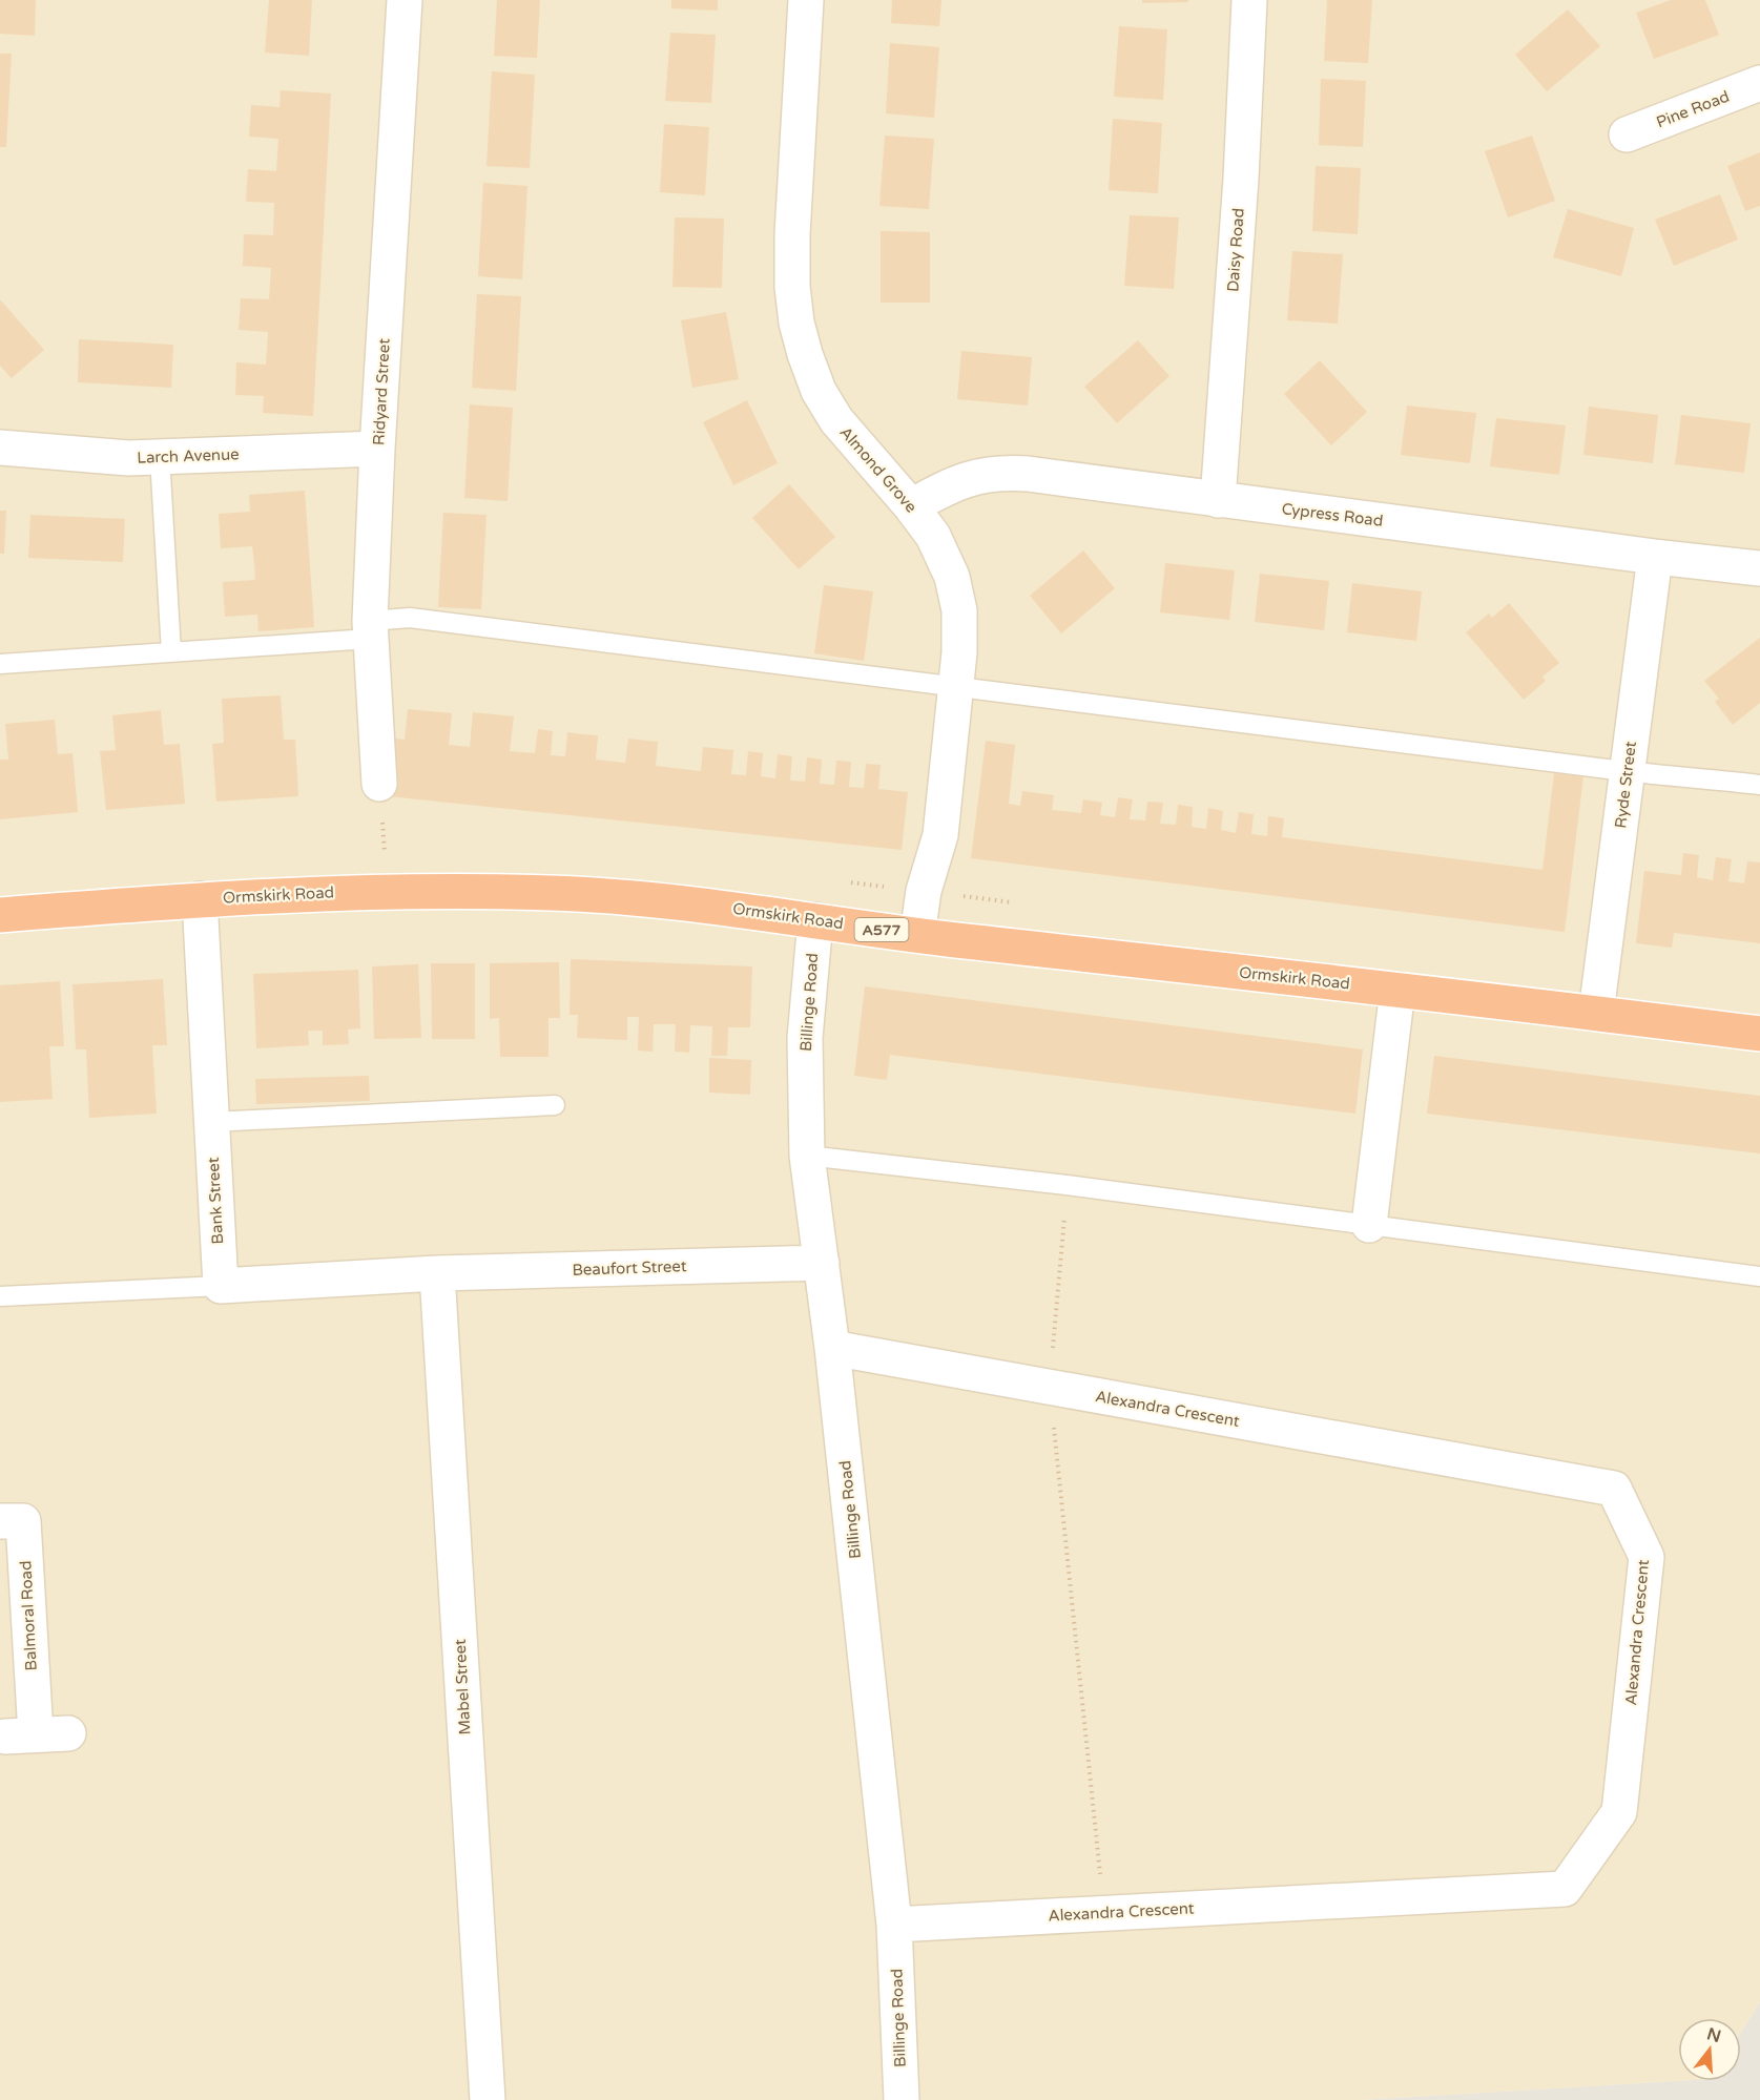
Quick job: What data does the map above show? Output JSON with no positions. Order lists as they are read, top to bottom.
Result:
{
  "streets": {
    "highway": ["Ormskirk Road", "A577"],
    "street": [
      "Pine Road",
      "Daisy Road",
      "Ridyard Street",
      "Larch Avenue",
      "Almond Grove",
      "Cypress Road",
      "Ryde Street",
      "Billinge Road",
      "Bank Street",
      "Beaufort Street",
      "Alexandra Crescent",
      "Balmoral Road",
      "Mabel Street"
    ]
  },
  "crossings": [
    ["Daisy Road", "Cypress Road"],
    ["Ridyard Street", "Larch Avenue"],
    ["Almond Grove", "Cypress Road"],
    ["Almond Grove", "Ormskirk Road"],
    ["Cypress Road", "Ryde Street"],
    ["Ryde Street", "Ormskirk Road"],
    ["Ormskirk Road", "Billinge Road"],
    ["Ormskirk Road", "Bank Street"],
    ["Billinge Road", "Beaufort Street"],
    ["Billinge Road", "Alexandra Crescent"],
    ["Beaufort Street", "Mabel Street"]
  ],
  "north": "top"
}
